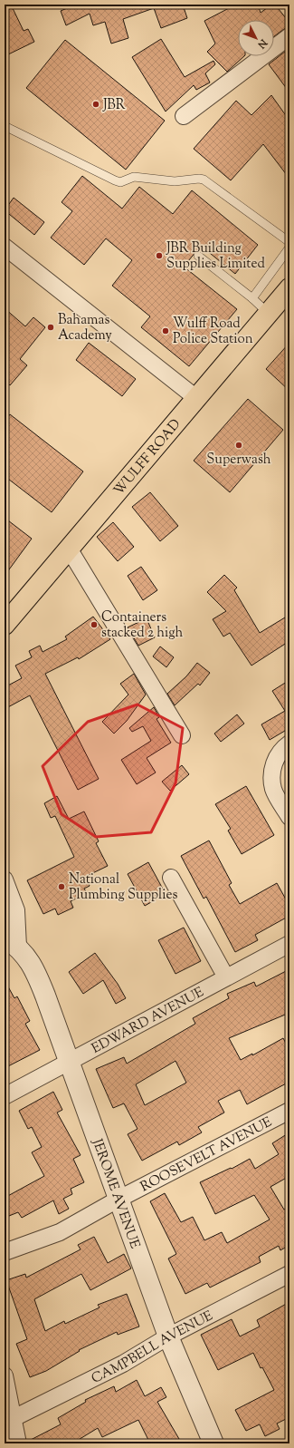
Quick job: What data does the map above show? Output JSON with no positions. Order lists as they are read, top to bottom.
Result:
{
  "streets": {
    "main road": ["WULFF ROAD"],
    "street": [
      "EDWARD AVENUE",
      "ROOSEVELT AVENUE",
      "JEROME AVENUE",
      "CAMPBELL AVENUE"
    ]
  },
  "crossings": [
    ["EDWARD AVENUE", "JEROME AVENUE"],
    ["ROOSEVELT AVENUE", "JEROME AVENUE"],
    ["JEROME AVENUE", "CAMPBELL AVENUE"]
  ],
  "places": [
    "JBR",
    "JBR Building Supplies Limited",
    "Bahamas Academy",
    "Wulff Road Police Station",
    "Superwash",
    "Containers stacked 2 high",
    "National Plumbing Supplies"
  ],
  "north": "bottom right"
}
